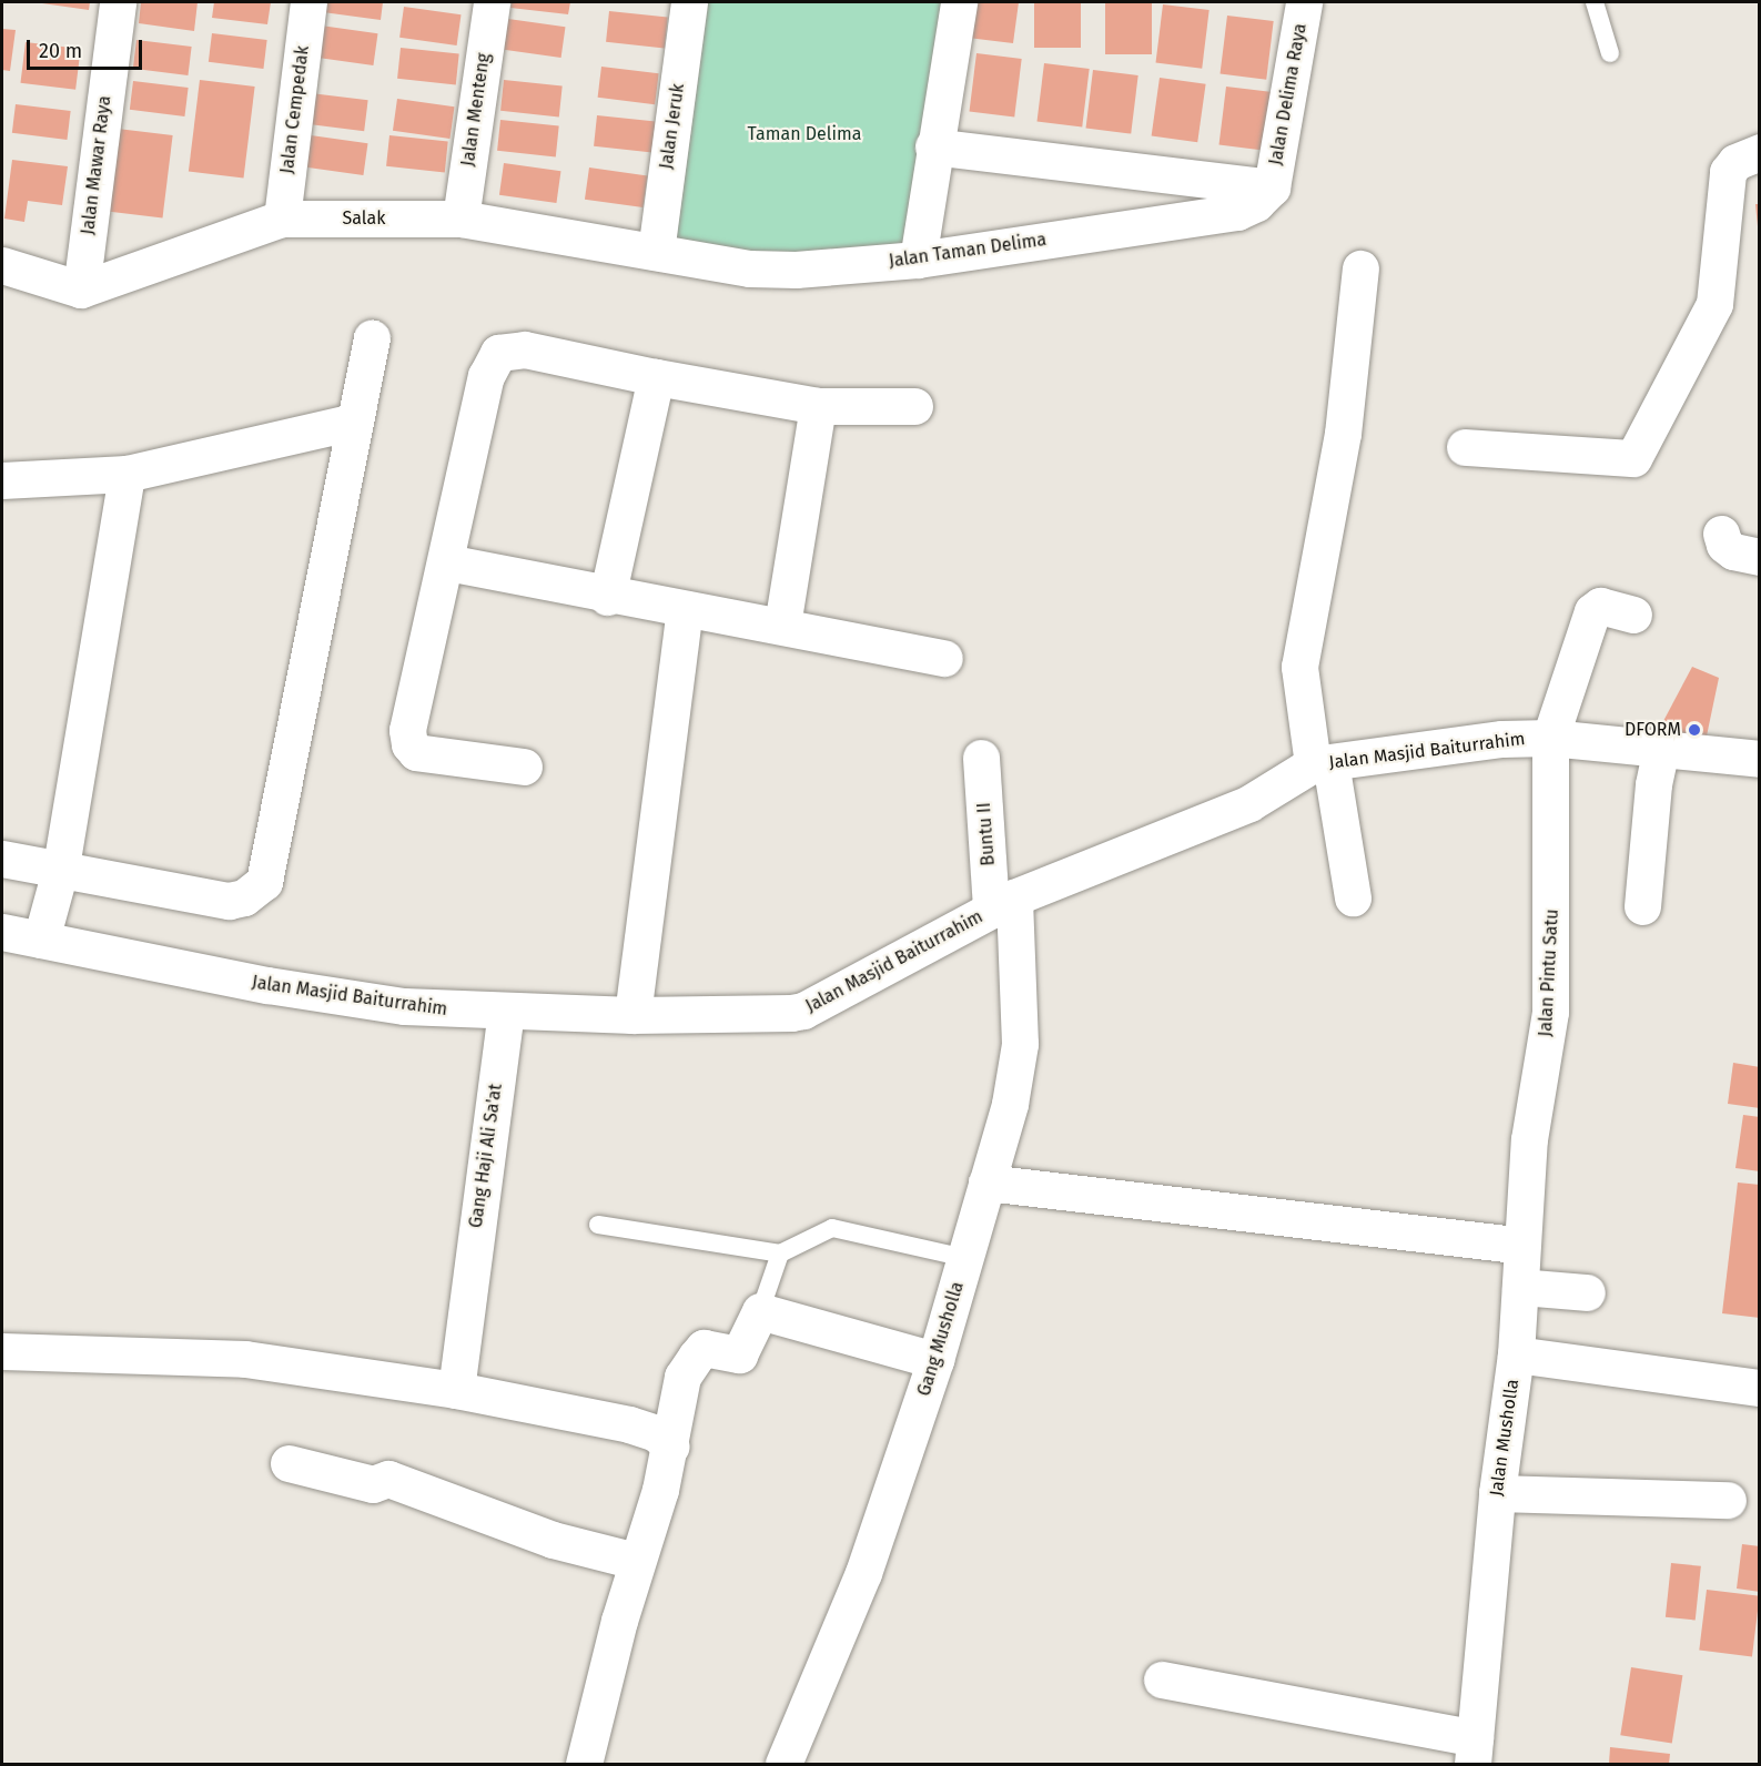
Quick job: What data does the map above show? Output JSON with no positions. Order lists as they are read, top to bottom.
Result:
{
  "streets": {
    "street": [
      "Jalan Delima Raya",
      "Jalan Cempedak",
      "Jalan Menteng",
      "Jalan Jeruk",
      "Jalan Mawar Raya",
      "Salak",
      "Jalan Taman Delima",
      "Jalan Masjid Baiturrahim",
      "Buntu II",
      "Jalan Pintu Satu",
      "Gang Haji Ali Sa'at",
      "Gang Musholla",
      "Jalan Musholla"
    ]
  },
  "crossings": [
    ["Jalan Delima Raya", "Jalan Taman Delima"],
    ["Jalan Cempedak", "Salak"],
    ["Jalan Menteng", "Salak"],
    ["Jalan Jeruk", "Salak"],
    ["Jalan Jeruk", "Jalan Taman Delima"],
    ["Jalan Mawar Raya", "Salak"],
    ["Salak", "Jalan Taman Delima"],
    ["Jalan Masjid Baiturrahim", "Buntu II"],
    ["Jalan Masjid Baiturrahim", "Jalan Pintu Satu"],
    ["Jalan Masjid Baiturrahim", "Gang Haji Ali Sa'at"],
    ["Jalan Masjid Baiturrahim", "Gang Musholla"],
    ["Buntu II", "Gang Musholla"],
    ["Jalan Pintu Satu", "Jalan Musholla"]
  ],
  "parks": ["Taman Delima"],
  "places": ["DFORM"],
  "scale_bar": "20 m"
}
